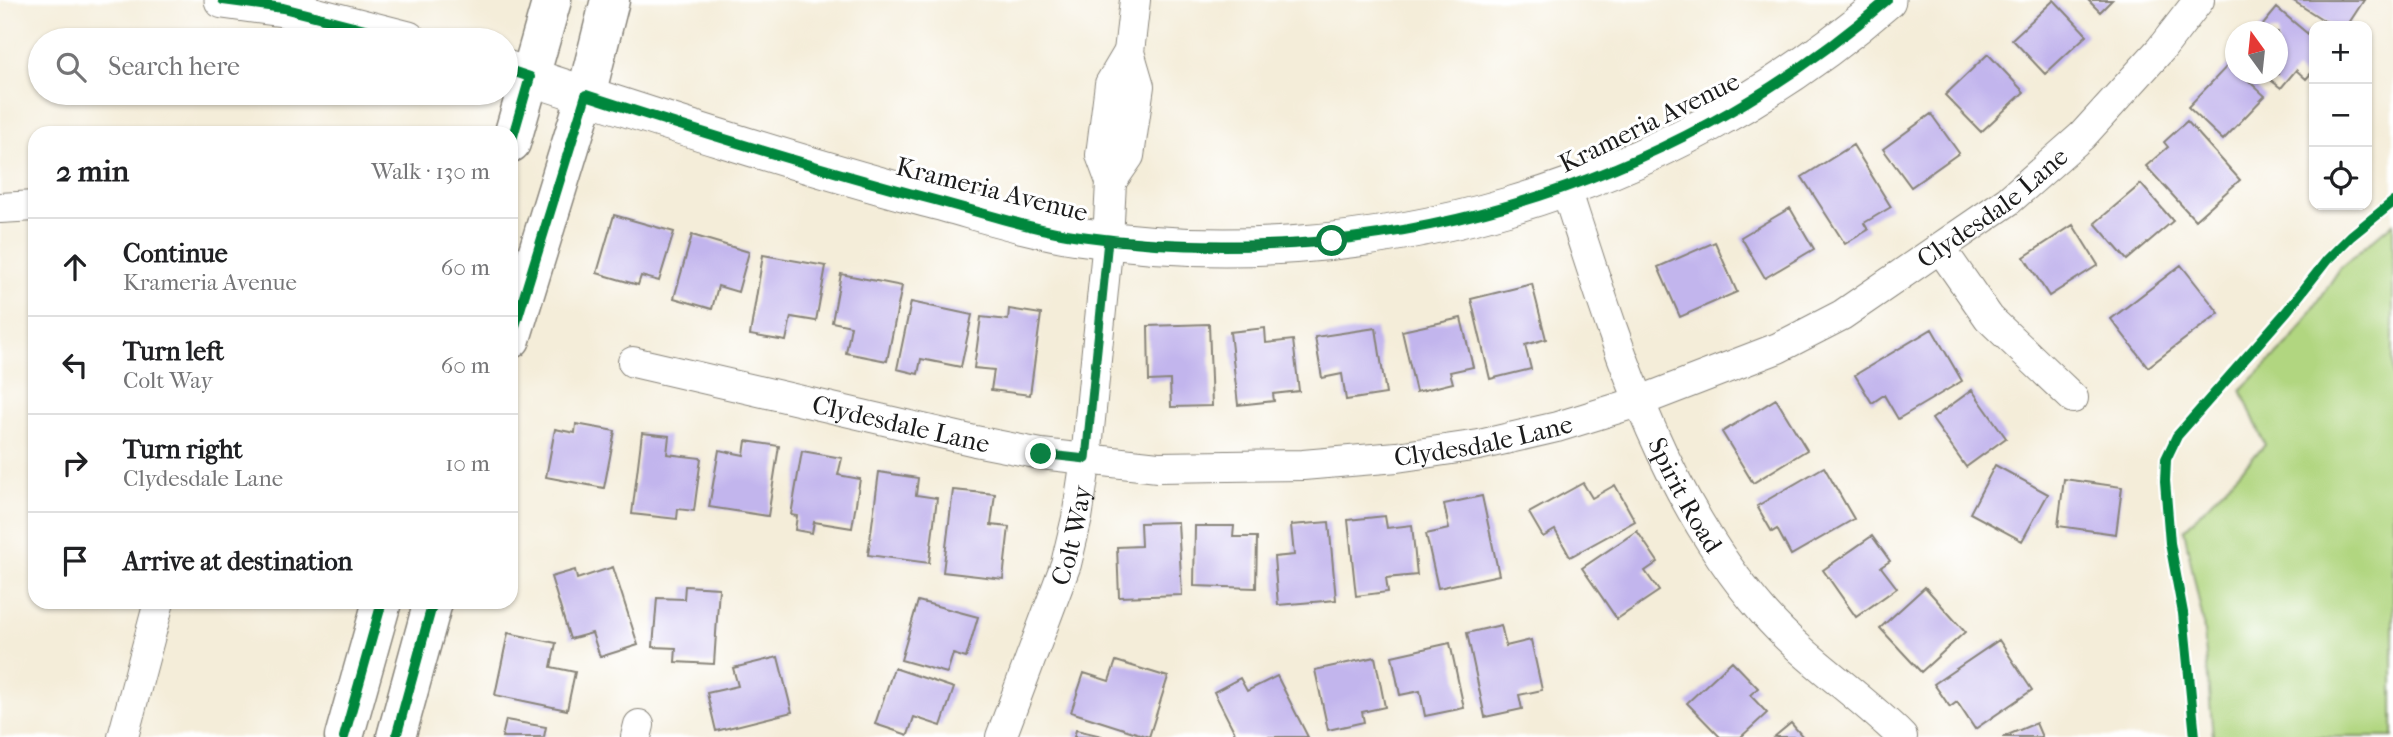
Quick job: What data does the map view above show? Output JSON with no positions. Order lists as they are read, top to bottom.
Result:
{
  "streets": {
    "street": [
      "Krameria Avenue",
      "Clydesdale Lane",
      "Spirit Road",
      "Colt Way"
    ]
  },
  "crossings": [
    ["Krameria Avenue", "Spirit Road"],
    ["Krameria Avenue", "Colt Way"],
    ["Clydesdale Lane", "Spirit Road"],
    ["Clydesdale Lane", "Colt Way"]
  ],
  "north": "top",
  "page": {
    "map_buttons": ["+", "−"],
    "search": "Search here",
    "heading": ["2 min", "Walk · 130 m"],
    "list": [
      ["Continue", "Krameria Avenue", "60 m"],
      ["Turn left", "Colt Way", "60 m"],
      ["Turn right", "Clydesdale Lane", "10 m"],
      "Arrive at destination"
    ]
  }
}
